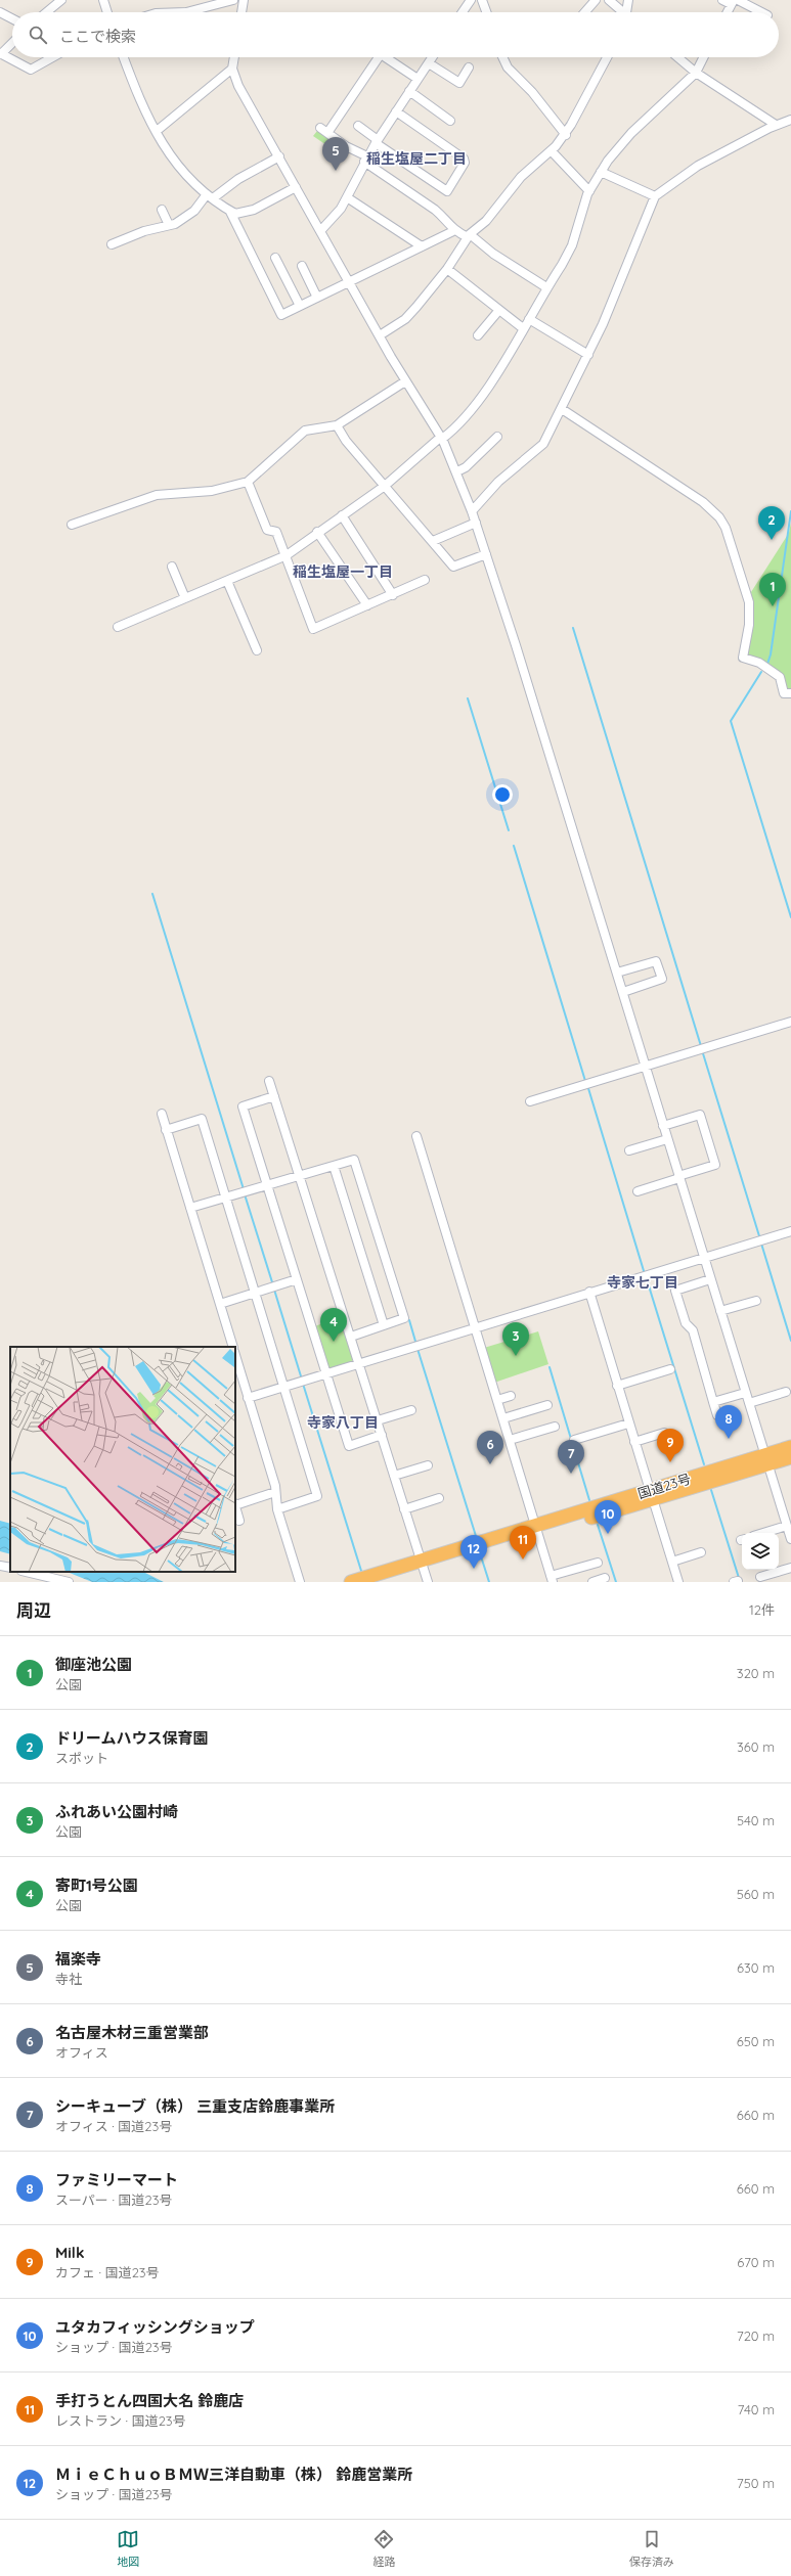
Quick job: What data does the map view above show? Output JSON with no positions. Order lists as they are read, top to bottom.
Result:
{
  "streets": {
    "highway": ["国道23号"]
  },
  "districts": [
    "稲生塩屋二丁目",
    "稲生塩屋一丁目",
    "寺家七丁目",
    "寺家八丁目"
  ],
  "page": {
    "search": "ここで検索",
    "pins": [
      "5",
      "2",
      "1",
      "4",
      "3",
      "8",
      "9",
      "6",
      "7",
      "10",
      "11",
      "12"
    ],
    "heading": ["周辺", "12件"],
    "list": [
      {
        "mark": "1",
        "name": "御座池公園",
        "note": "公園",
        "value": "320 m"
      },
      {
        "mark": "2",
        "name": "ドリームハウス保育園",
        "note": "スポット",
        "value": "360 m"
      },
      {
        "mark": "3",
        "name": "ふれあい公園村崎",
        "note": "公園",
        "value": "540 m"
      },
      {
        "mark": "4",
        "name": "寄町1号公園",
        "note": "公園",
        "value": "560 m"
      },
      {
        "mark": "5",
        "name": "福楽寺",
        "note": "寺社",
        "value": "630 m"
      },
      {
        "mark": "6",
        "name": "名古屋木材三重営業部",
        "note": "オフィス",
        "value": "650 m"
      },
      {
        "mark": "7",
        "name": "シーキューブ（株） 三重支店鈴鹿事業所",
        "note": "オフィス · 国道23号",
        "value": "660 m"
      },
      {
        "mark": "8",
        "name": "ファミリーマート",
        "note": "スーパー · 国道23号",
        "value": "660 m"
      },
      {
        "mark": "9",
        "name": "Milk",
        "note": "カフェ · 国道23号",
        "value": "670 m"
      },
      {
        "mark": "10",
        "name": "ユタカフィッシングショップ",
        "note": "ショップ · 国道23号",
        "value": "720 m"
      },
      {
        "mark": "11",
        "name": "手打うとん四国大名 鈴鹿店",
        "note": "レストラン · 国道23号",
        "value": "740 m"
      },
      {
        "mark": "12",
        "name": "ＭｉｅＣｈｕｏＢＭＷ三洋自動車（株） 鈴鹿営業所",
        "note": "ショップ · 国道23号",
        "value": "750 m"
      }
    ],
    "nav": ["地図", "経路", "保存済み"]
  }
}
